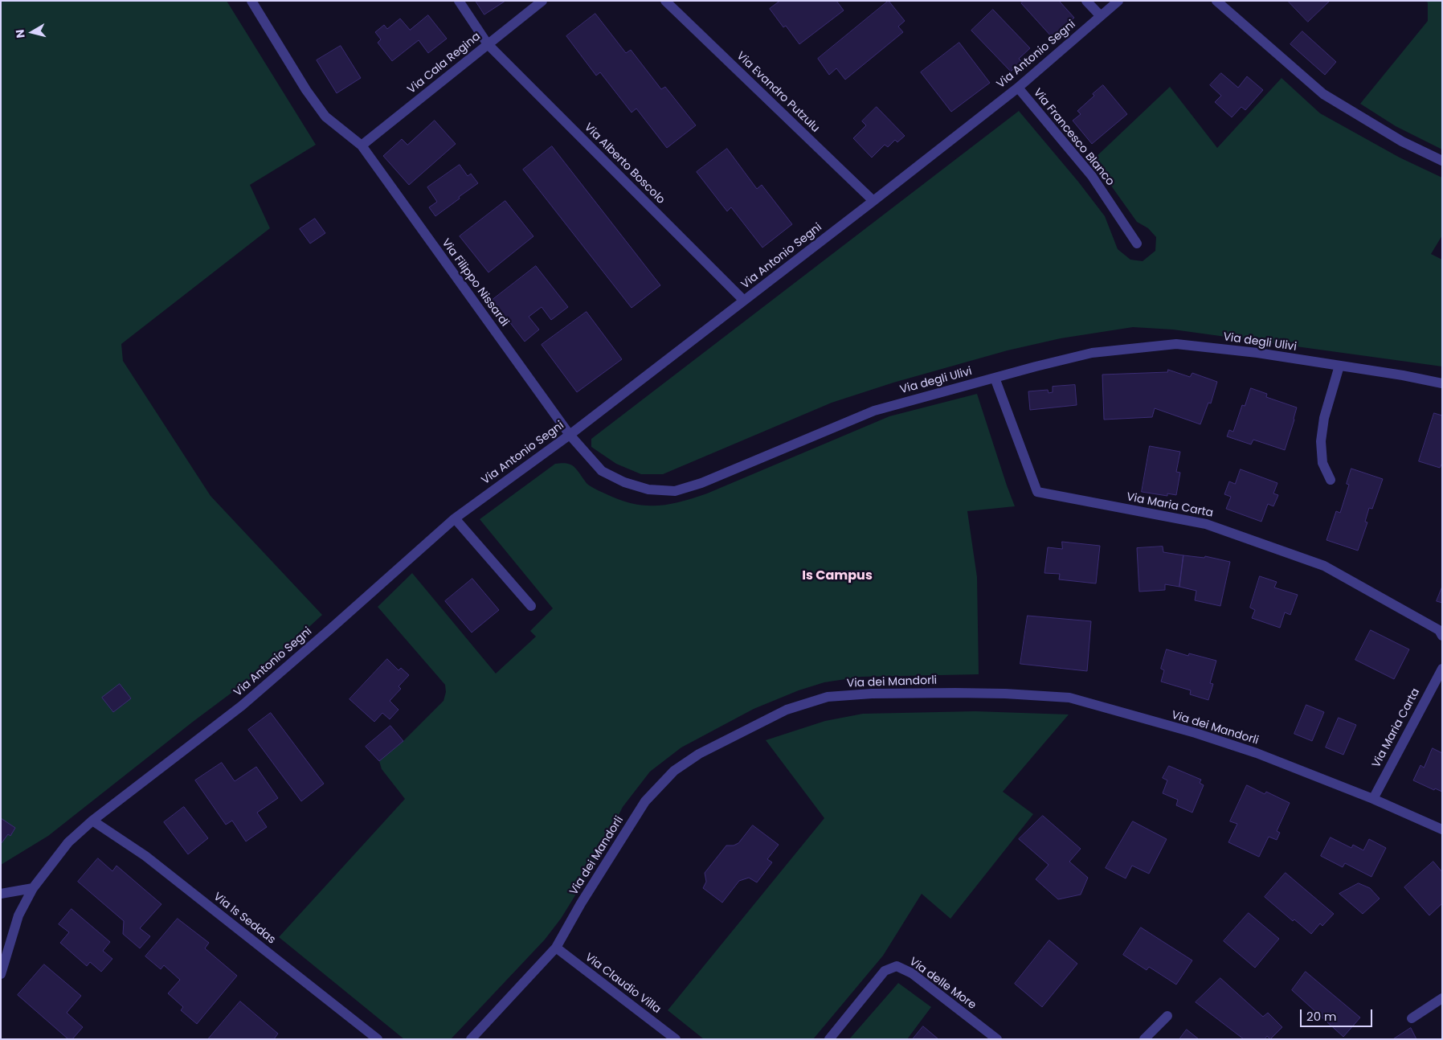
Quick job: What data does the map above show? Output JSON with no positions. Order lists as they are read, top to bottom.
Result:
{
  "streets": {
    "street": [
      "Via Antonio Segni",
      "Via Cala Regina",
      "Via Evandro Putzulu",
      "Via Francesco Blanco",
      "Via Alberto Boscolo",
      "Via Filippo Nissardi",
      "Via degli Ulivi",
      "Via Maria Carta",
      "Via dei Mandorli",
      "Via Is Seddas",
      "Via Claudio Villa",
      "Via delle More"
    ]
  },
  "crossings": [
    ["Via Antonio Segni", "Via Evandro Putzulu"],
    ["Via Antonio Segni", "Via Francesco Blanco"],
    ["Via Antonio Segni", "Via Alberto Boscolo"],
    ["Via Antonio Segni", "Via Filippo Nissardi"],
    ["Via Antonio Segni", "Via degli Ulivi"],
    ["Via Antonio Segni", "Via Is Seddas"],
    ["Via Cala Regina", "Via Alberto Boscolo"],
    ["Via Cala Regina", "Via Filippo Nissardi"],
    ["Via Filippo Nissardi", "Via degli Ulivi"],
    ["Via degli Ulivi", "Via Maria Carta"],
    ["Via Maria Carta", "Via dei Mandorli"],
    ["Via dei Mandorli", "Via Claudio Villa"]
  ],
  "districts": ["Is Campus"],
  "scale_bar": "20 m",
  "north": "left"
}
